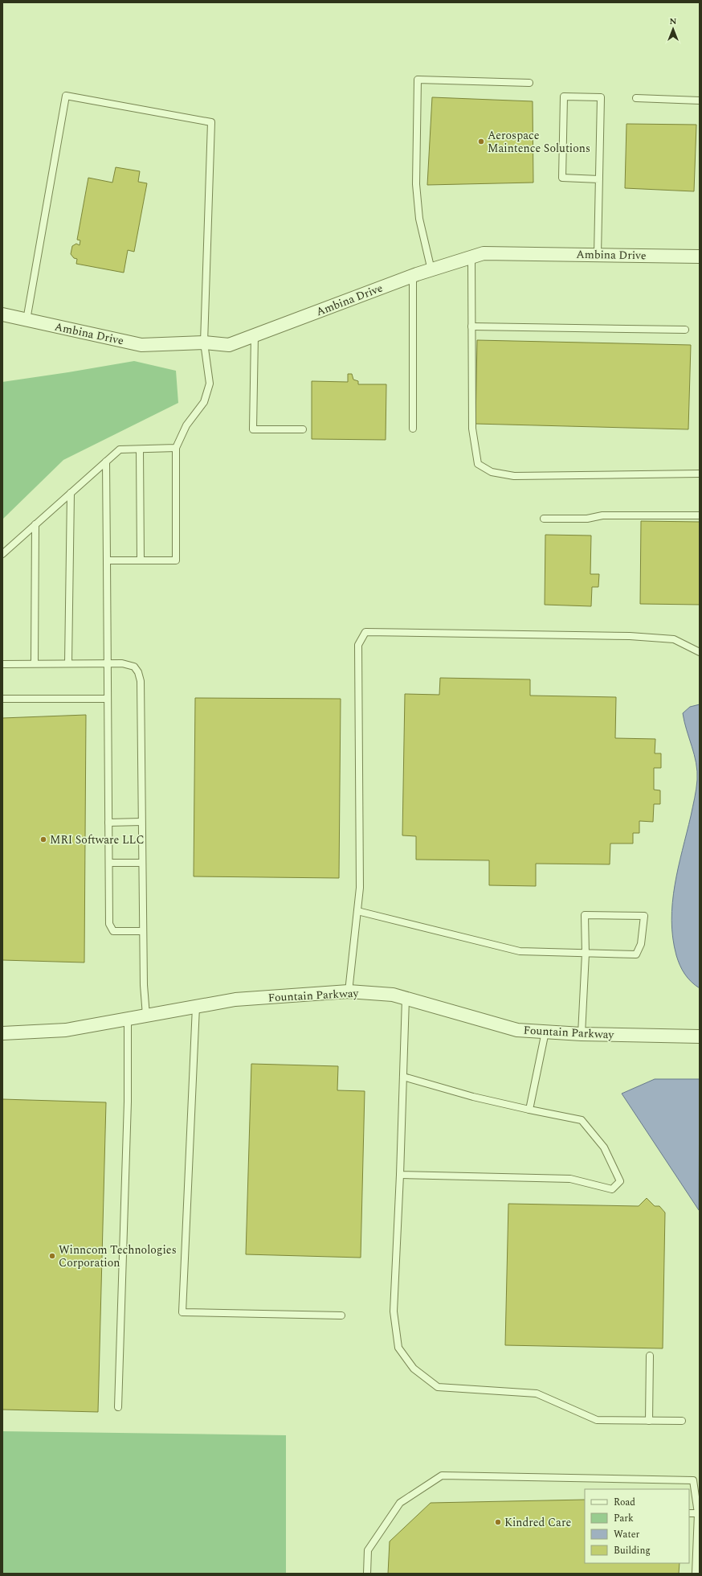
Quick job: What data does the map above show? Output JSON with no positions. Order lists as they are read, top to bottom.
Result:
{
  "streets": {
    "street": ["Ambina Drive", "Fountain Parkway"]
  },
  "places": [
    "Aerospace Maintence Solutions",
    "MRI Software LLC",
    "Winncom Technologies Corporation",
    "Kindred Care"
  ],
  "legend": [
    "Road",
    "Park",
    "Water",
    "Building"
  ],
  "north": "top"
}
